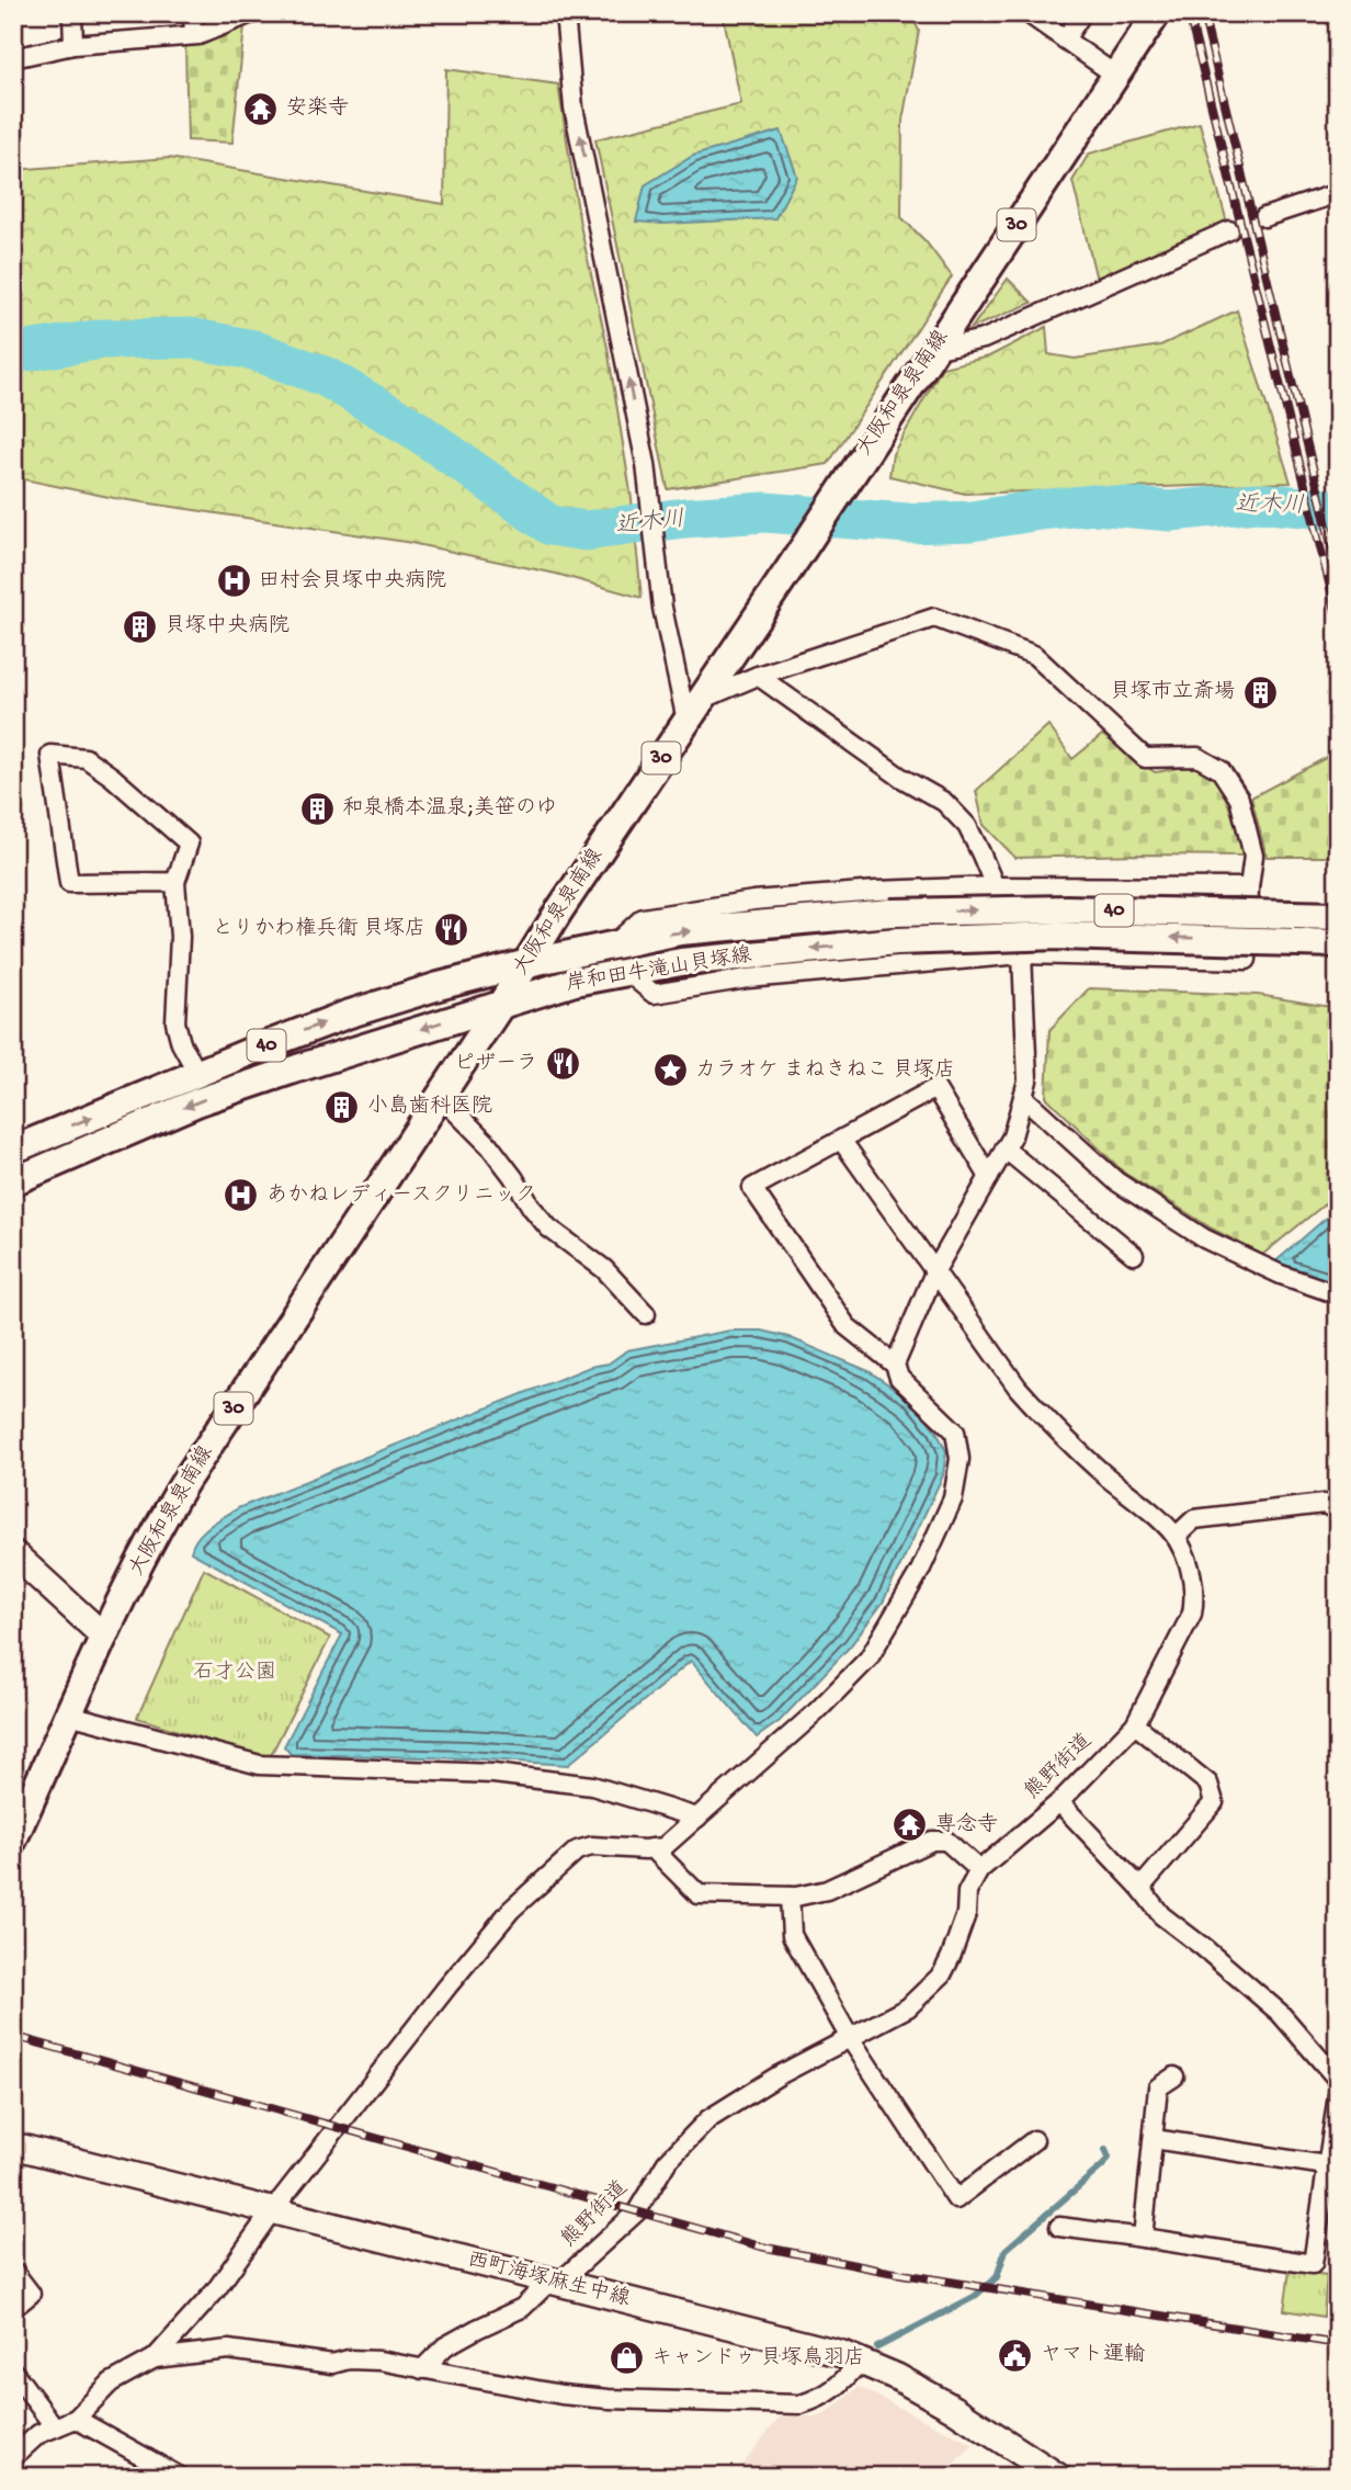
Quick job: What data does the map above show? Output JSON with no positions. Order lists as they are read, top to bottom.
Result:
{
  "streets": {
    "main road": [
      "30",
      "大阪和泉泉南線",
      "40",
      "岸和田牛滝山貝塚線"
    ],
    "street": ["熊野街道", "西町海塚麻生中線"]
  },
  "crossings": [
    ["大阪和泉泉南線", "岸和田牛滝山貝塚線"],
    ["熊野街道", "西町海塚麻生中線"]
  ],
  "water": ["近木川"],
  "parks": ["石才公園"],
  "places": {
    "temple": ["安楽寺", "専念寺"],
    "hospital": ["田村会貝塚中央病院", "あかねレディースクリニック"],
    "building": [
      "貝塚中央病院",
      "貝塚市立斎場",
      "和泉橋本温泉;美笹のゆ",
      "小島歯科医院"
    ],
    "restaurant": ["とりかわ権兵衛 貝塚店", "ピザーラ"],
    "place": ["カラオケ まねきねこ 貝塚店"],
    "public building": ["ヤマト運輸"],
    "shop": ["キャンドゥ 貝塚鳥羽店"]
  }
}
